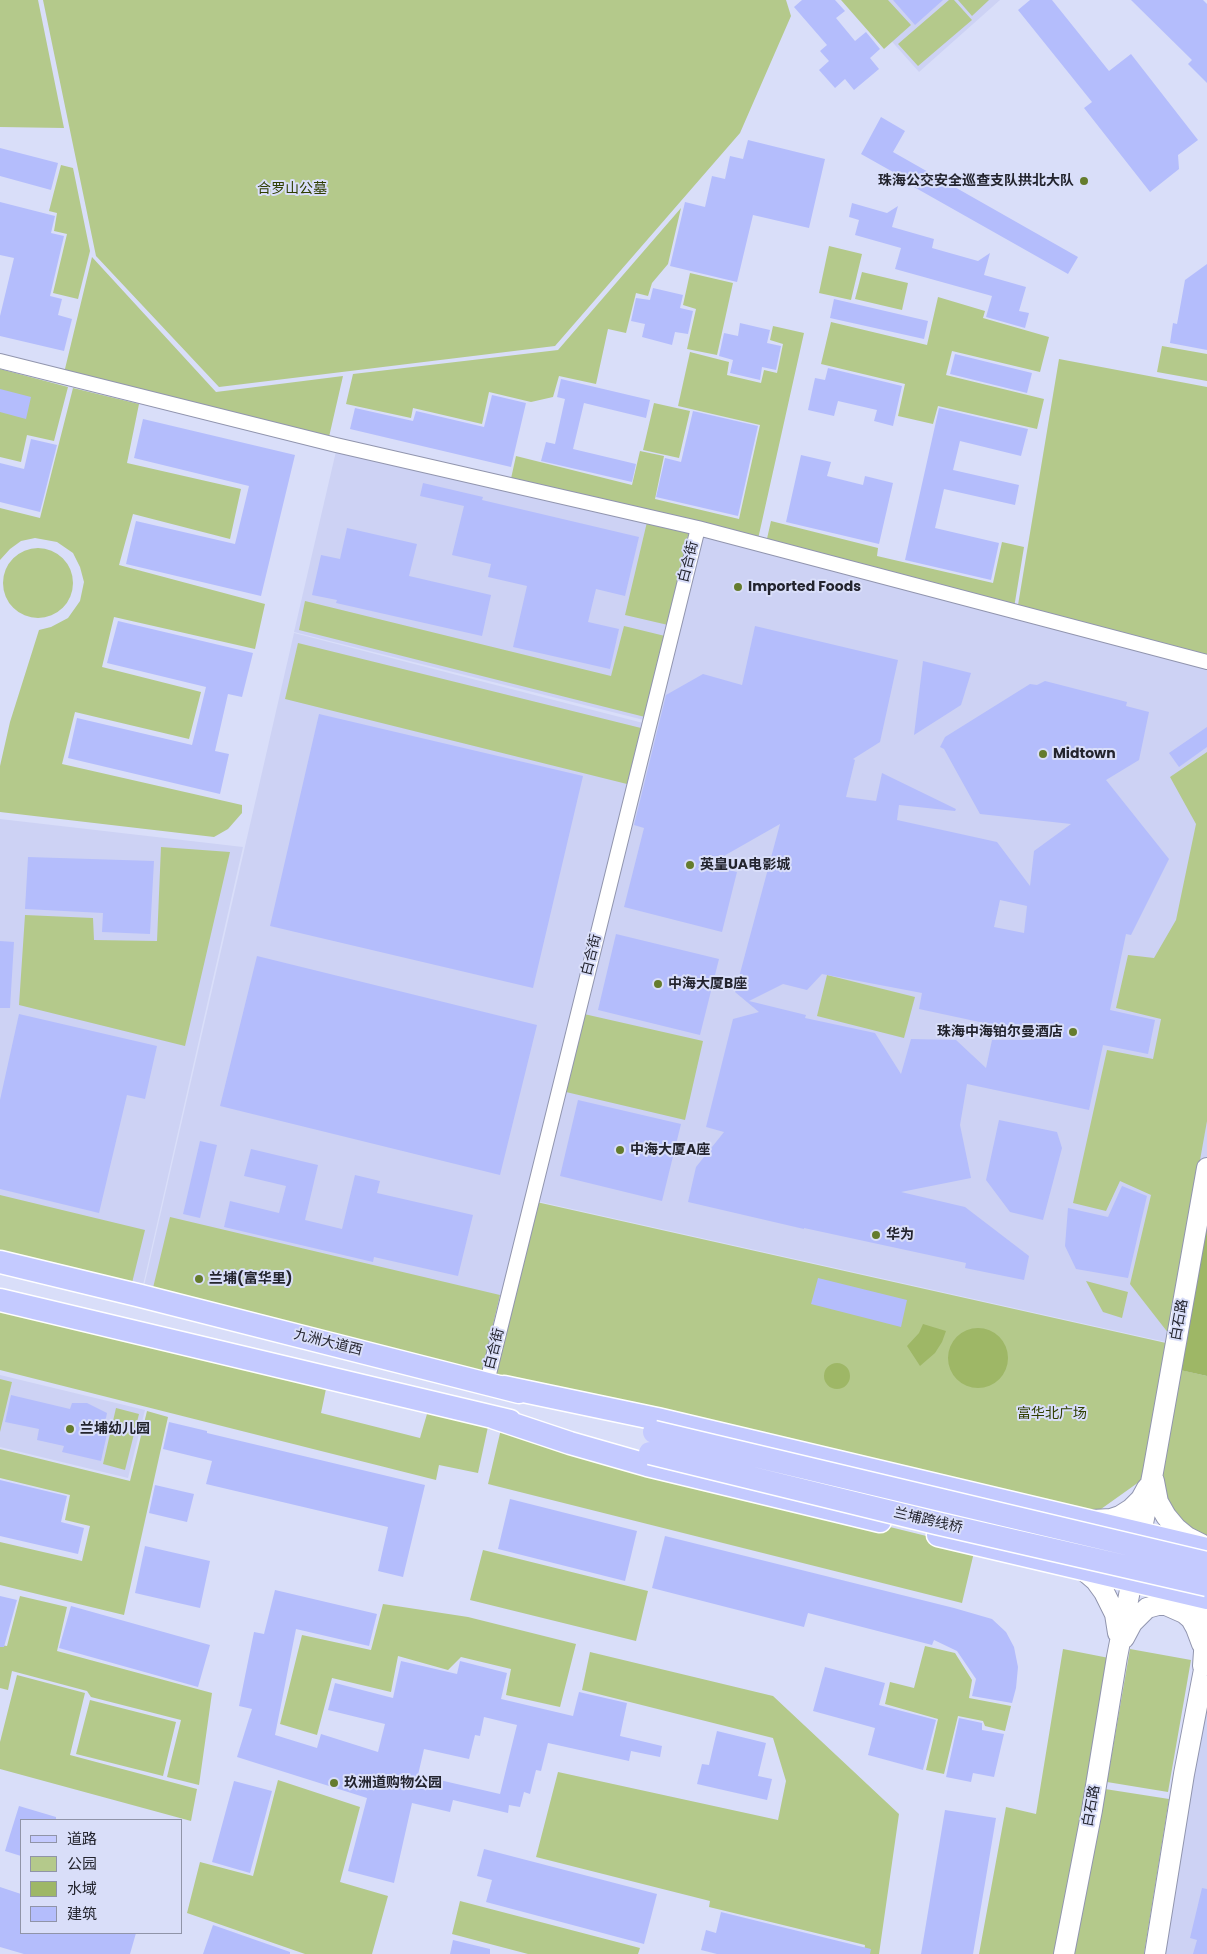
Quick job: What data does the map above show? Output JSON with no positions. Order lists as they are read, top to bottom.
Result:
{
  "streets": {
    "main road": ["白石路", "九洲大道西", "兰埔跨线桥"],
    "street": ["白合街"]
  },
  "crossings": [
    ["白合街", "九洲大道西"],
    ["九洲大道西", "兰埔跨线桥"]
  ],
  "parks": ["合罗山公墓", "富华北广场"],
  "places": [
    "珠海公交安全巡查支队拱北大队",
    "Imported Foods",
    "Midtown",
    "英皇UA电影城",
    "中海大厦B座",
    "珠海中海铂尔曼酒店",
    "中海大厦A座",
    "华为",
    "兰埔(富华里)",
    "兰埔幼儿园",
    "玖洲道购物公园"
  ],
  "legend": [
    "道路",
    "公园",
    "水域",
    "建筑"
  ]
}
